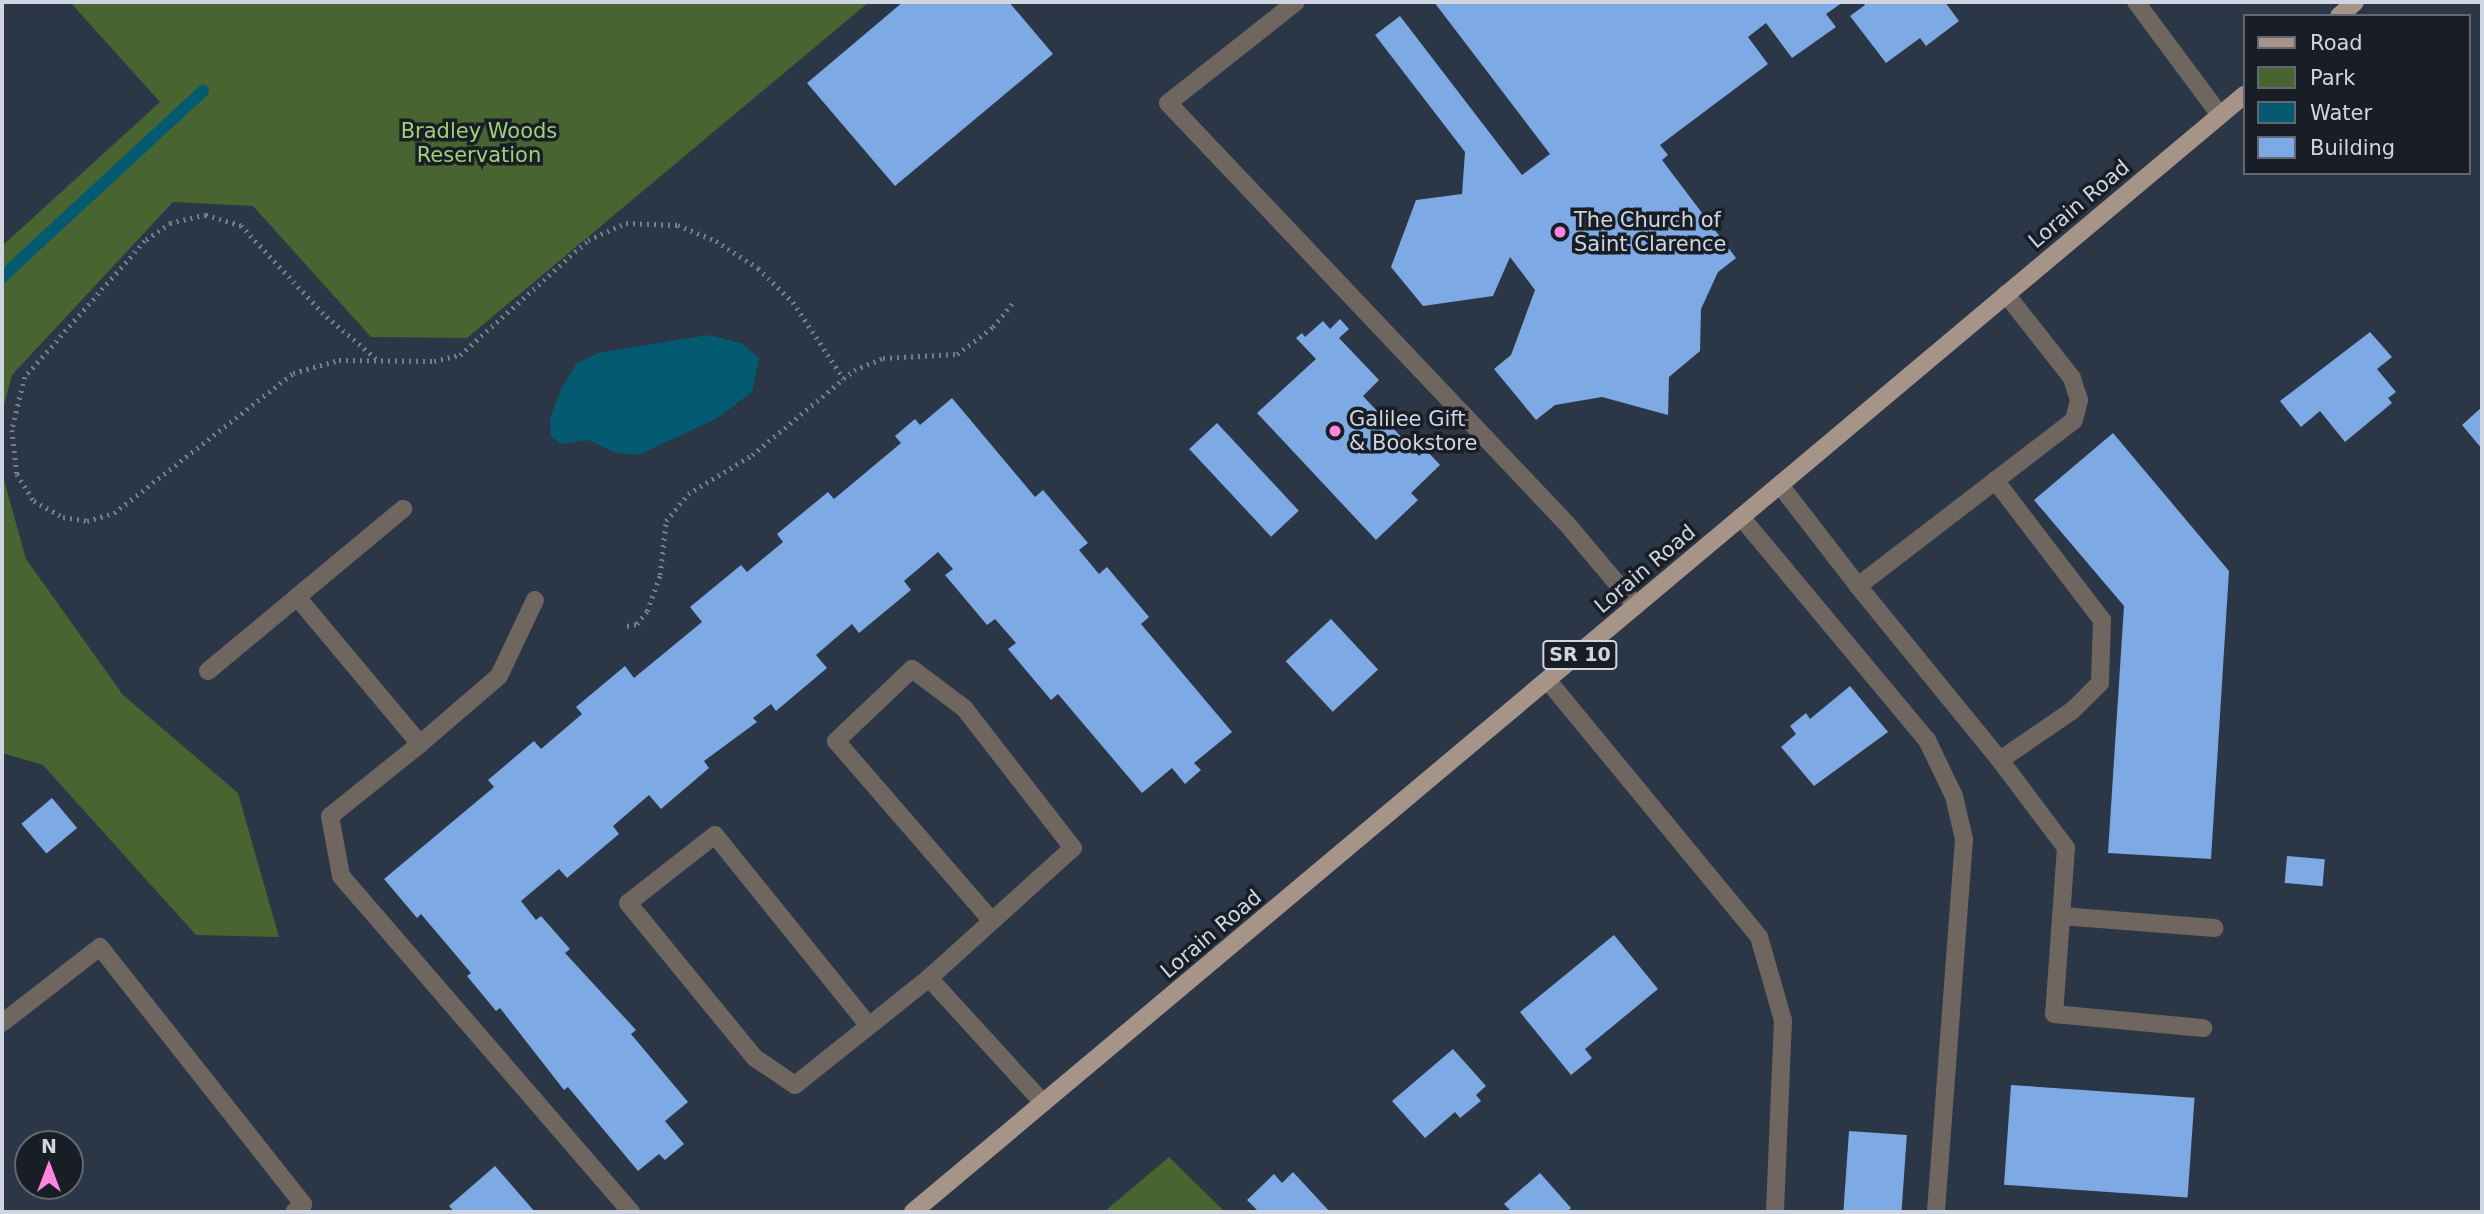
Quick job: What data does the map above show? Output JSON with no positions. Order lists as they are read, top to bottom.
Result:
{
  "streets": {
    "main road": ["Lorain Road", "SR 10"]
  },
  "parks": ["Bradley Woods Reservation"],
  "places": ["The Church of Saint Clarence", "Galilee Gift & Bookstore"],
  "legend": [
    "Road",
    "Park",
    "Water",
    "Building"
  ],
  "north": "top"
}
